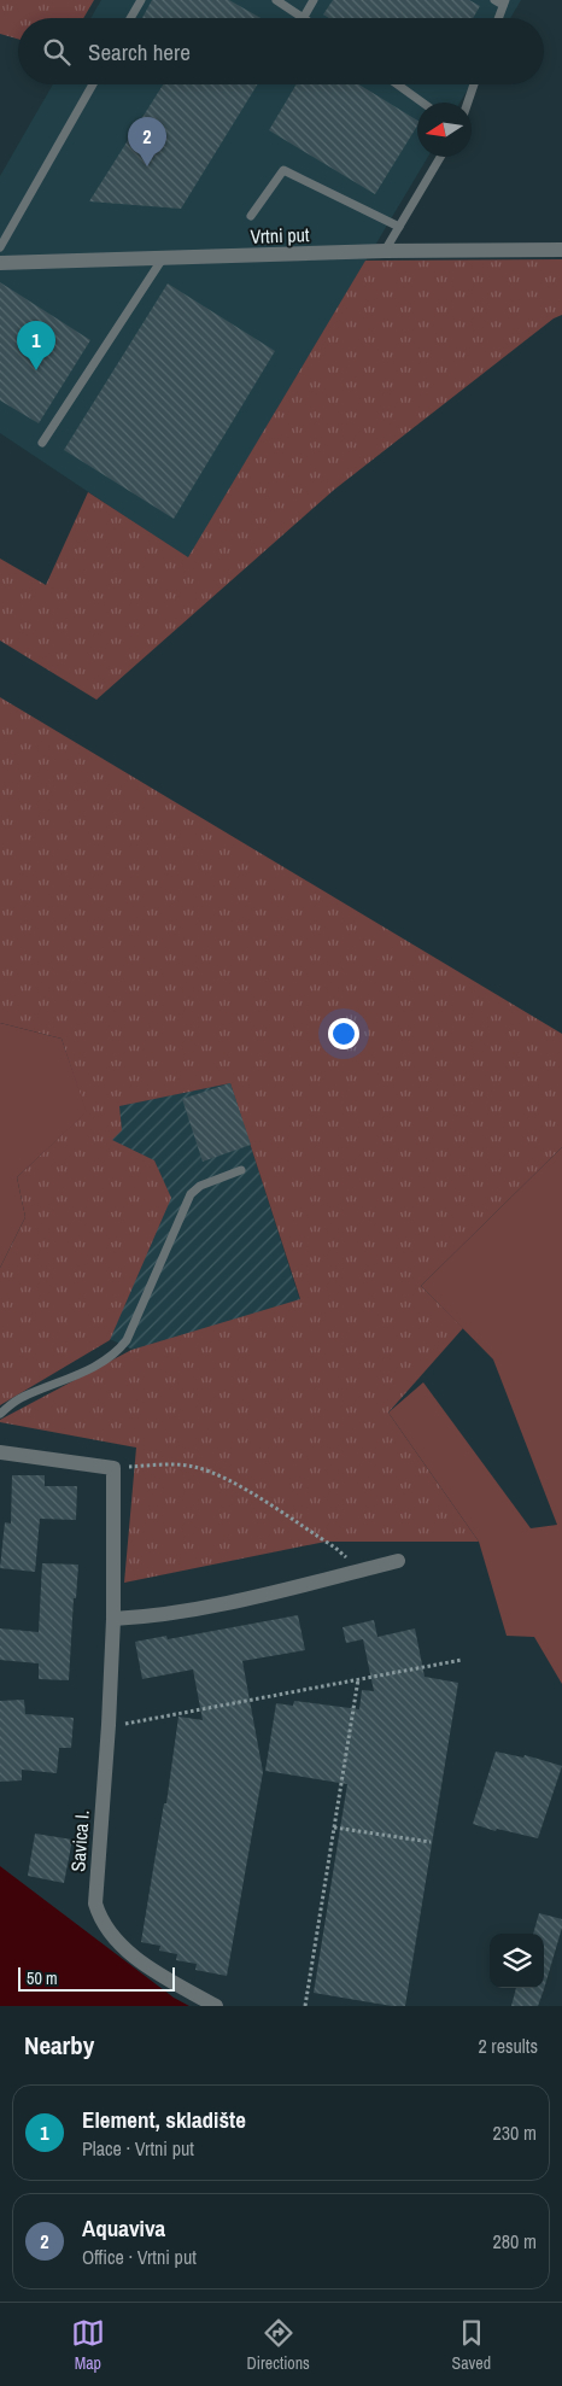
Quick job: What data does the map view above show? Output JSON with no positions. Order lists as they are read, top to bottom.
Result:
{
  "streets": {
    "street": ["Vrtni put", "Savica I."]
  },
  "scale_bar": "50 m",
  "north": "left",
  "page": {
    "search": "Search here",
    "pins": ["2", "1"],
    "scale": "50 m",
    "heading": ["Nearby", "2 results"],
    "list": [
      {
        "mark": "1",
        "name": "Element, skladište",
        "note": "Place · Vrtni put",
        "value": "230 m"
      },
      {
        "mark": "2",
        "name": "Aquaviva",
        "note": "Office · Vrtni put",
        "value": "280 m"
      }
    ],
    "nav": ["Map", "Directions", "Saved"]
  }
}
